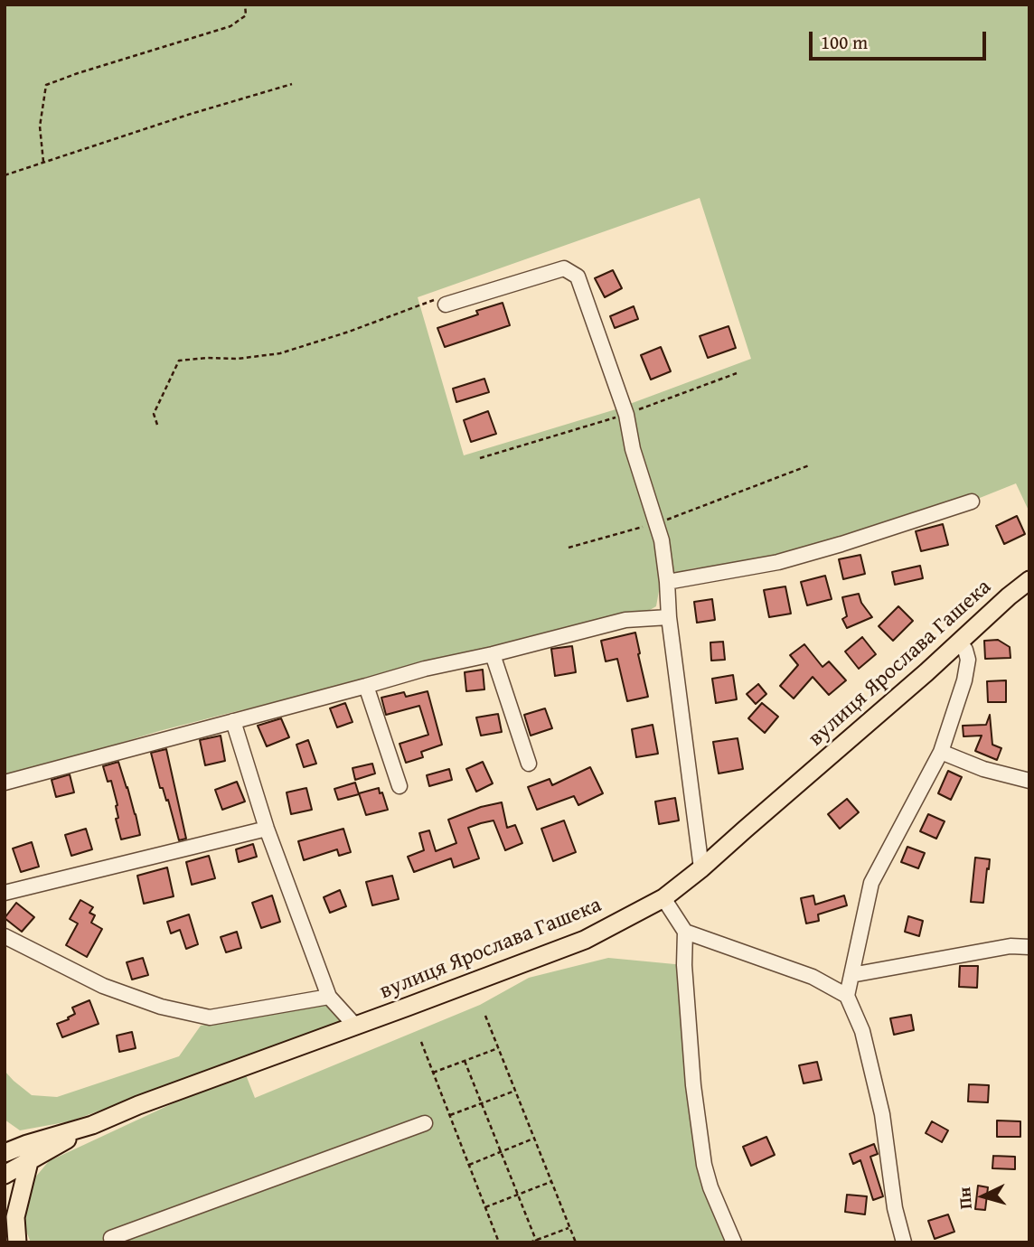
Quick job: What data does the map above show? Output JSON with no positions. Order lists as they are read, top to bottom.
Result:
{
  "streets": {
    "main road": ["вулиця Ярослава Гашека"]
  },
  "scale_bar": "100 m",
  "north": "left"
}
